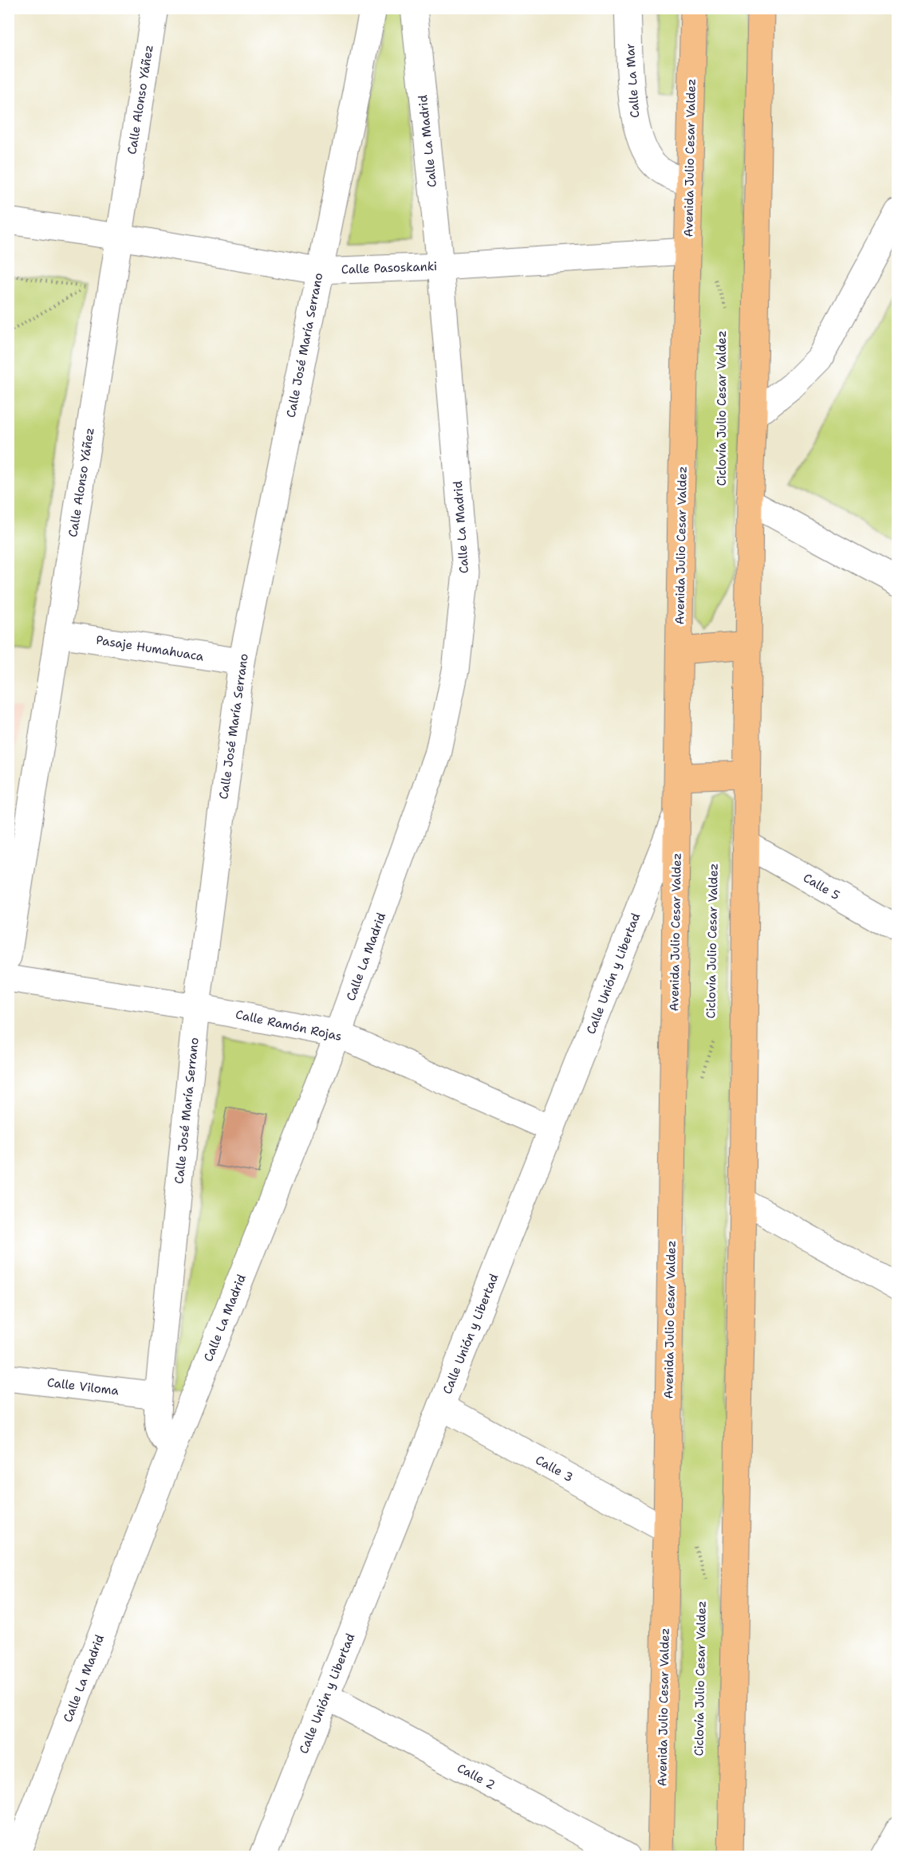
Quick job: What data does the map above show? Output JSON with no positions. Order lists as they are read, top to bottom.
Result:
{
  "streets": {
    "main road": ["Avenida Julio Cesar Valdez"],
    "street": [
      "Calle La Mar",
      "Calle Alonso Yáñez",
      "Calle La Madrid",
      "Calle Pasoskanki",
      "Calle José María Serrano",
      "Pasaje Humahuaca",
      "Calle 5",
      "Calle Unión y Libertad",
      "Calle Ramón Rojas",
      "Calle Viloma",
      "Calle 3",
      "Calle 2"
    ],
    "path": ["Ciclovía Julio Cesar Valdez"]
  },
  "crossings": [
    ["Calle La Mar", "Avenida Julio Cesar Valdez"],
    ["Calle Alonso Yáñez", "Calle Pasoskanki"],
    ["Calle Alonso Yáñez", "Pasaje Humahuaca"],
    ["Calle La Madrid", "Calle Pasoskanki"],
    ["Calle La Madrid", "Calle José María Serrano"],
    ["Calle La Madrid", "Calle Ramón Rojas"],
    ["Avenida Julio Cesar Valdez", "Calle Pasoskanki"],
    ["Avenida Julio Cesar Valdez", "Calle Unión y Libertad"],
    ["Avenida Julio Cesar Valdez", "Calle 3"],
    ["Calle Pasoskanki", "Calle José María Serrano"],
    ["Calle José María Serrano", "Pasaje Humahuaca"],
    ["Calle José María Serrano", "Calle Ramón Rojas"],
    ["Calle José María Serrano", "Calle Viloma"],
    ["Calle Unión y Libertad", "Calle Ramón Rojas"],
    ["Calle Unión y Libertad", "Calle 3"],
    ["Calle Unión y Libertad", "Calle 2"]
  ]
}
